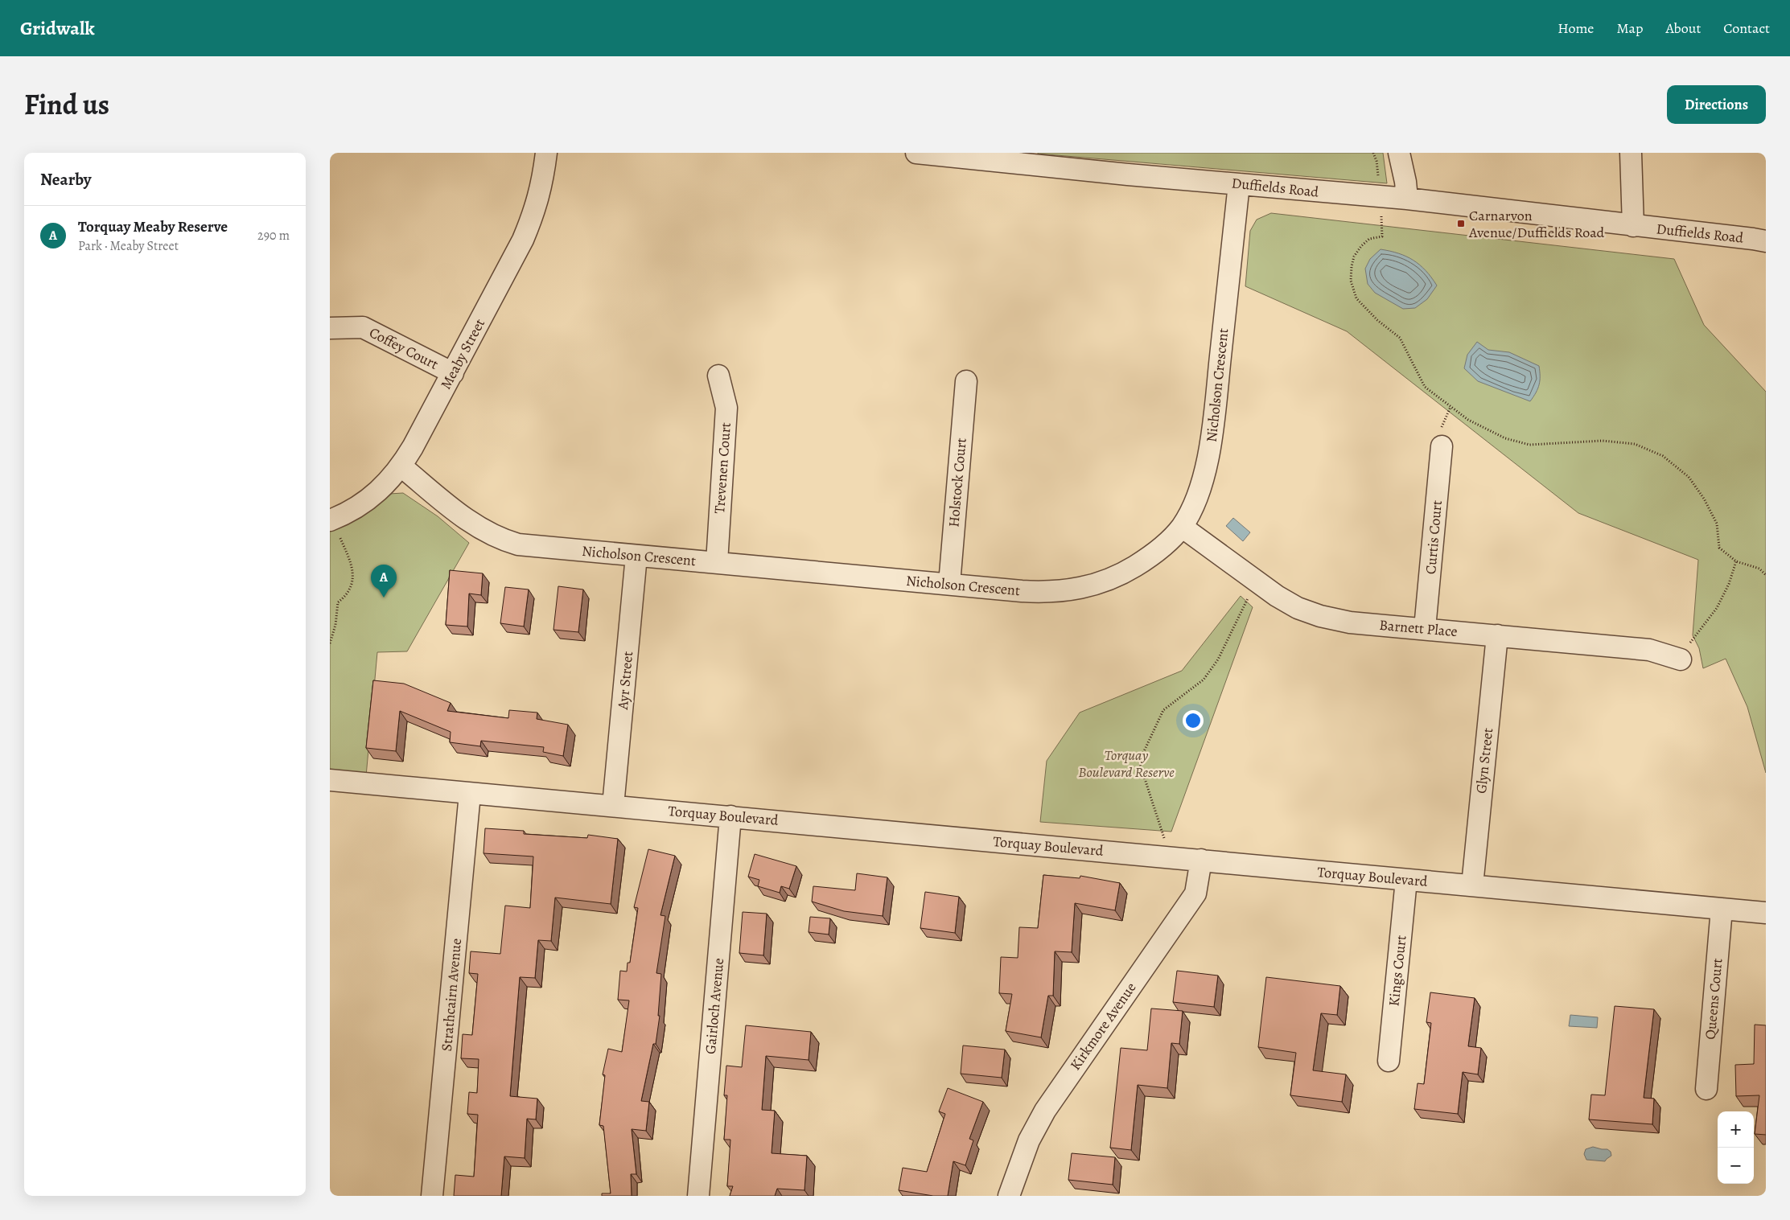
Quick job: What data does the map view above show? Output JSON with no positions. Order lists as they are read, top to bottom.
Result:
{
  "streets": {
    "street": [
      "Duffields Road",
      "Coffey Court",
      "Meaby Street",
      "Nicholson Crescent",
      "Trevenen Court",
      "Holstock Court",
      "Curtis Court",
      "Barnett Place",
      "Ayr Street",
      "Glyn Street",
      "Torquay Boulevard",
      "Kings Court",
      "Strathcairn Avenue",
      "Queens Court",
      "Gairloch Avenue",
      "Kirkmore Avenue"
    ]
  },
  "crossings": [
    ["Duffields Road", "Nicholson Crescent"],
    ["Coffey Court", "Meaby Street"],
    ["Meaby Street", "Nicholson Crescent"],
    ["Nicholson Crescent", "Trevenen Court"],
    ["Nicholson Crescent", "Holstock Court"],
    ["Nicholson Crescent", "Barnett Place"],
    ["Nicholson Crescent", "Ayr Street"],
    ["Curtis Court", "Barnett Place"],
    ["Barnett Place", "Glyn Street"],
    ["Ayr Street", "Torquay Boulevard"],
    ["Glyn Street", "Torquay Boulevard"],
    ["Torquay Boulevard", "Kings Court"],
    ["Torquay Boulevard", "Strathcairn Avenue"],
    ["Torquay Boulevard", "Queens Court"],
    ["Torquay Boulevard", "Gairloch Avenue"],
    ["Torquay Boulevard", "Kirkmore Avenue"]
  ],
  "parks": ["Torquay Boulevard Reserve"],
  "places": {
    "transit": ["Carnarvon Avenue/Duffields Road"]
  },
  "page": {
    "header": "Gridwalk",
    "nav": [
      "Home",
      "Map",
      "About",
      "Contact"
    ],
    "title": "Find us",
    "buttons": "Directions",
    "heading": "Nearby",
    "list": [
      {
        "mark": "A",
        "name": "Torquay Meaby Reserve",
        "note": "Park · Meaby Street",
        "value": "290 m"
      }
    ],
    "pins": "A",
    "map_buttons": ["+", "−"]
  }
}
